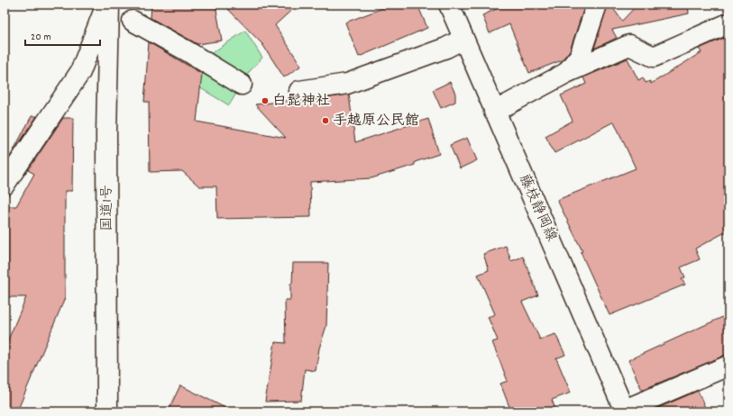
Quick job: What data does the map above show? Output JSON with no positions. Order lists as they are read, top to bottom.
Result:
{
  "streets": {
    "main road": ["国道1号", "藤枝静岡線"]
  },
  "places": ["白髭神社", "手越原公民館"],
  "scale_bar": "20 m"
}
